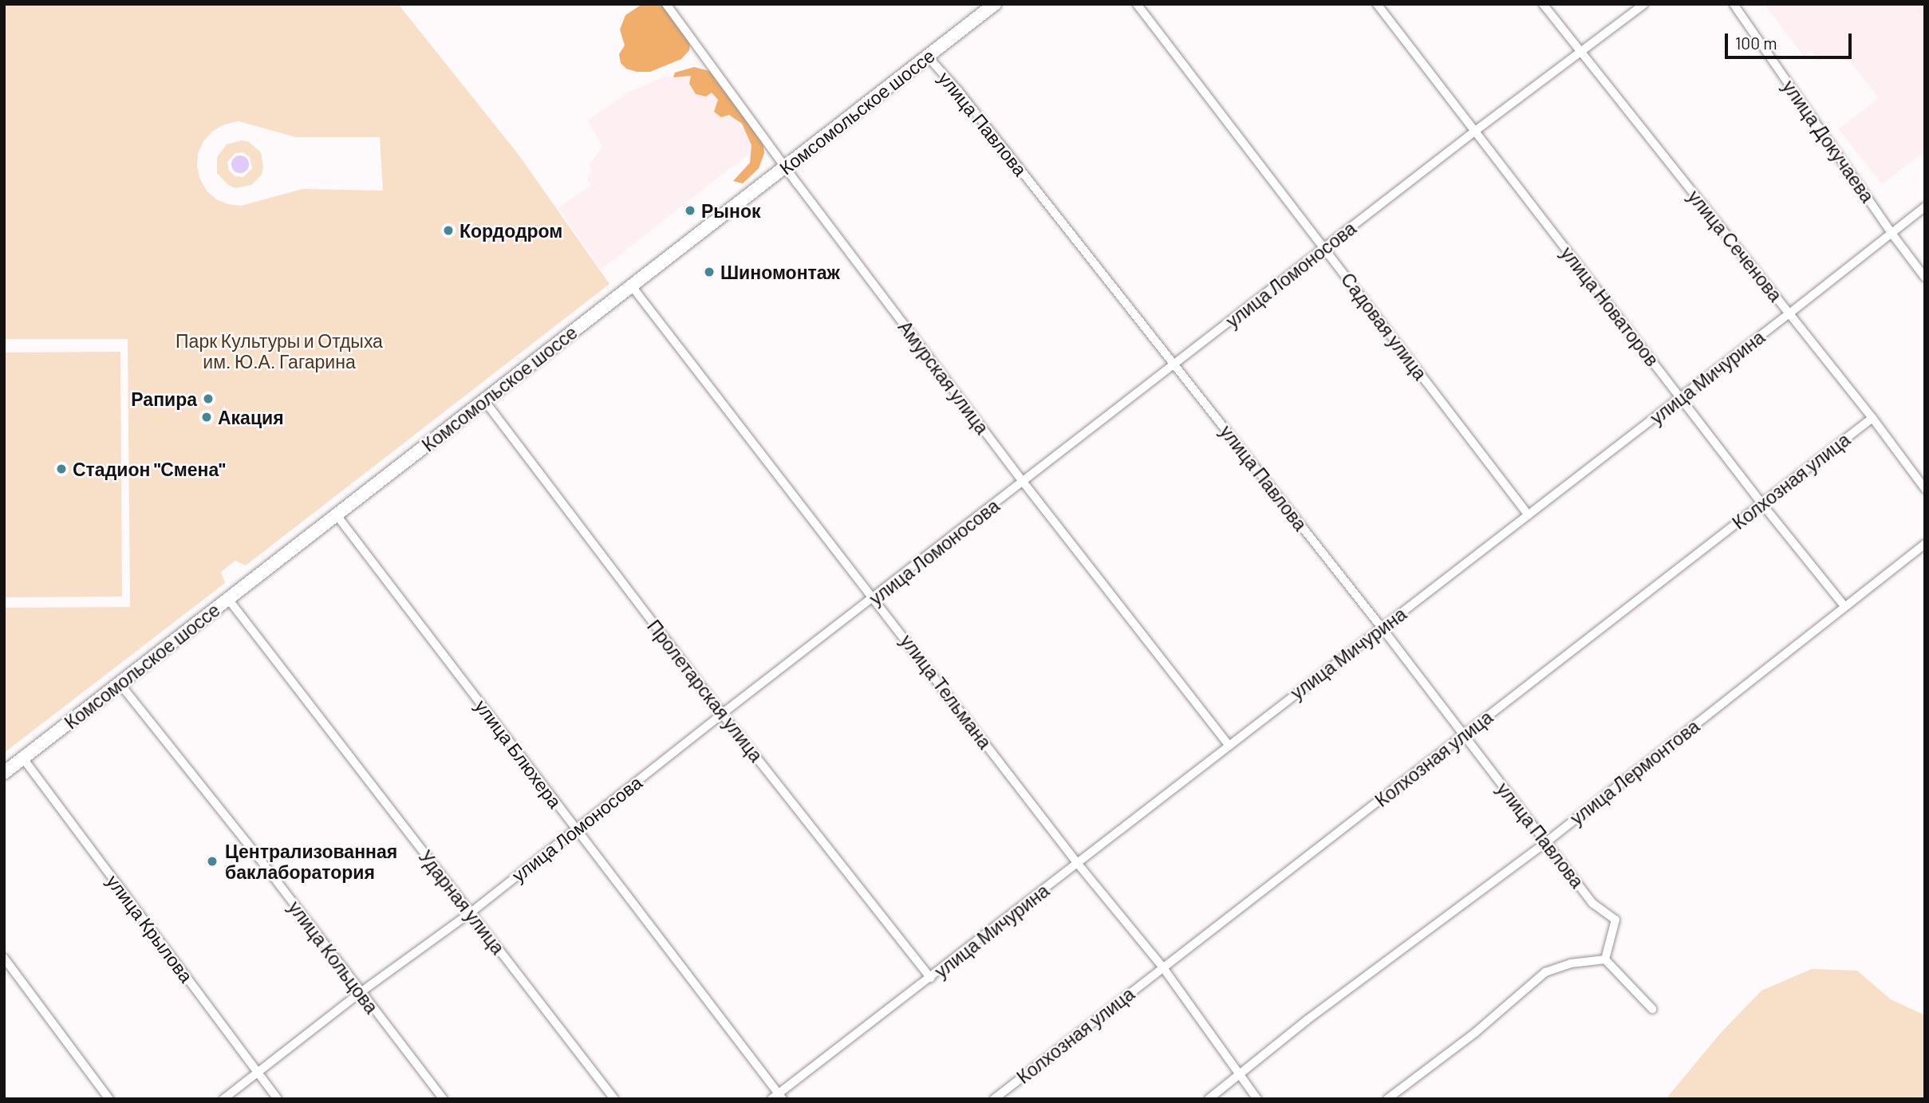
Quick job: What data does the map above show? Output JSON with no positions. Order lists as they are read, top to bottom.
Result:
{
  "streets": {
    "main road": ["Комсомольское шоссе"],
    "street": [
      "улица Павлова",
      "улица Докучаева",
      "улица Сеченова",
      "улица Ломоносова",
      "улица Новаторов",
      "Садовая улица",
      "Амурская улица",
      "улица Мичурина",
      "Колхозная улица",
      "Пролетарская улица",
      "улица Тельмана",
      "улица Блюхера",
      "улица Лермонтова",
      "Ударная улица",
      "улица Крылова",
      "улица Кольцова"
    ]
  },
  "crossings": [
    ["Комсомольское шоссе", "улица Павлова"],
    ["Комсомольское шоссе", "Амурская улица"],
    ["Комсомольское шоссе", "Пролетарская улица"],
    ["Комсомольское шоссе", "улица Тельмана"],
    ["Комсомольское шоссе", "улица Блюхера"],
    ["Комсомольское шоссе", "Ударная улица"],
    ["Комсомольское шоссе", "улица Крылова"],
    ["Комсомольское шоссе", "улица Кольцова"],
    ["улица Павлова", "улица Ломоносова"],
    ["улица Павлова", "улица Мичурина"],
    ["улица Павлова", "Колхозная улица"],
    ["улица Павлова", "улица Лермонтова"],
    ["улица Докучаева", "улица Мичурина"],
    ["улица Сеченова", "улица Ломоносова"],
    ["улица Сеченова", "улица Мичурина"],
    ["улица Сеченова", "Колхозная улица"],
    ["улица Ломоносова", "улица Новаторов"],
    ["улица Ломоносова", "Садовая улица"],
    ["улица Ломоносова", "Амурская улица"],
    ["улица Ломоносова", "Пролетарская улица"],
    ["улица Ломоносова", "улица Тельмана"],
    ["улица Ломоносова", "улица Блюхера"],
    ["улица Ломоносова", "Ударная улица"],
    ["улица Ломоносова", "улица Крылова"],
    ["улица Ломоносова", "улица Кольцова"],
    ["улица Новаторов", "улица Мичурина"],
    ["улица Новаторов", "Колхозная улица"],
    ["улица Новаторов", "улица Лермонтова"],
    ["Садовая улица", "улица Мичурина"],
    ["Амурская улица", "улица Мичурина"],
    ["улица Мичурина", "Пролетарская улица"],
    ["улица Мичурина", "улица Тельмана"],
    ["улица Мичурина", "улица Блюхера"],
    ["Колхозная улица", "улица Тельмана"],
    ["улица Тельмана", "улица Лермонтова"]
  ],
  "parks": ["Парк Культуры и Отдыха им. Ю.А. Гагарина"],
  "places": [
    "Рынок",
    "Кордодром",
    "Шиномонтаж",
    "Рапира",
    "Акация",
    "Стадион \"Смена\"",
    "Централизованная баклаборатория"
  ],
  "scale_bar": "100 m"
}
